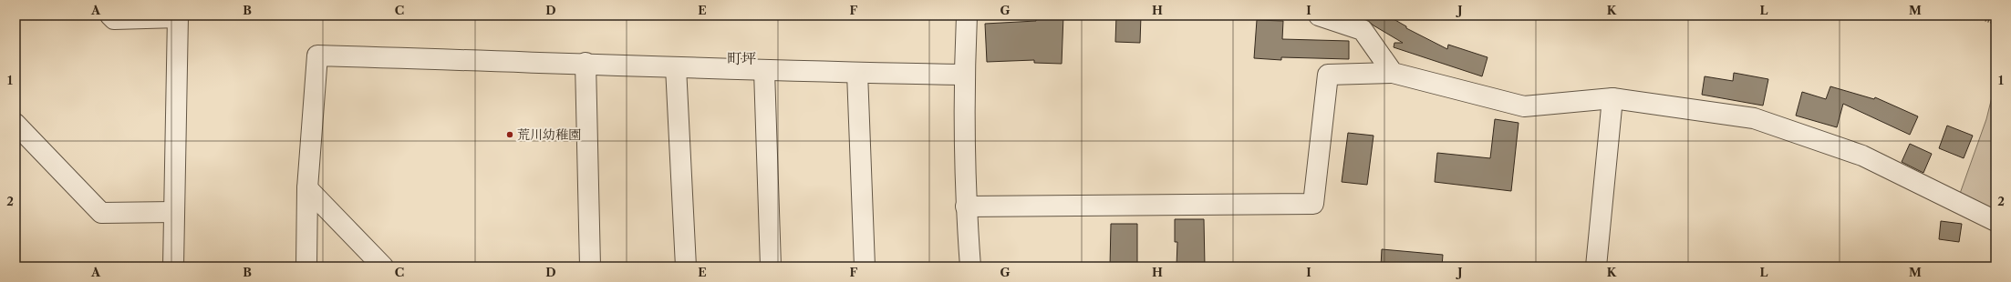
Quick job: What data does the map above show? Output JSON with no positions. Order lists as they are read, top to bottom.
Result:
{
  "districts": ["町坪"],
  "places": ["荒川幼稚園"],
  "grid": {
    "columns": [
      "A",
      "B",
      "C",
      "D",
      "E",
      "F",
      "G",
      "H",
      "I",
      "J",
      "K",
      "L",
      "M"
    ],
    "rows": ["1", "2"]
  }
}
